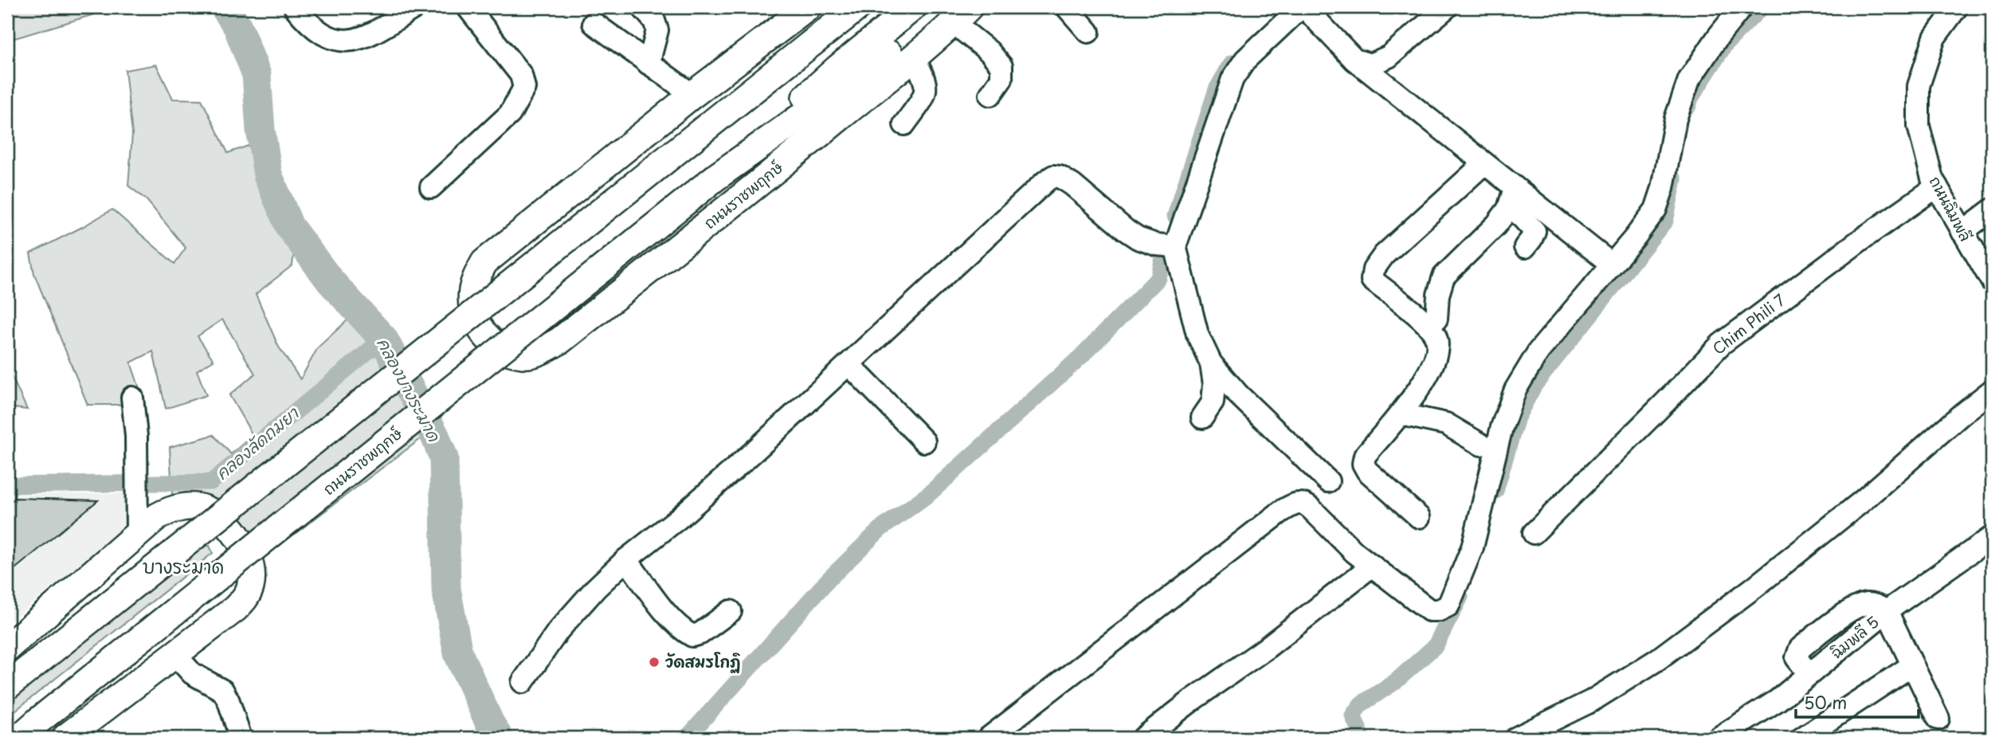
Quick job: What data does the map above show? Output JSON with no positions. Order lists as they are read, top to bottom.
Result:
{
  "streets": {
    "main road": ["ถนนราชพฤกษ์"],
    "street": ["ถนนฉิมพลี", "Chim Phili 7", "ฉิมพลี 5"]
  },
  "crossings": [
    ["ถนนฉิมพลี", "Chim Phili 7"]
  ],
  "districts": ["บางระมาด"],
  "water": ["คลองบางระมาด", "คลองลัดถมยา"],
  "places": ["วัดสมรโกฏิ"],
  "scale_bar": "50 m"
}
